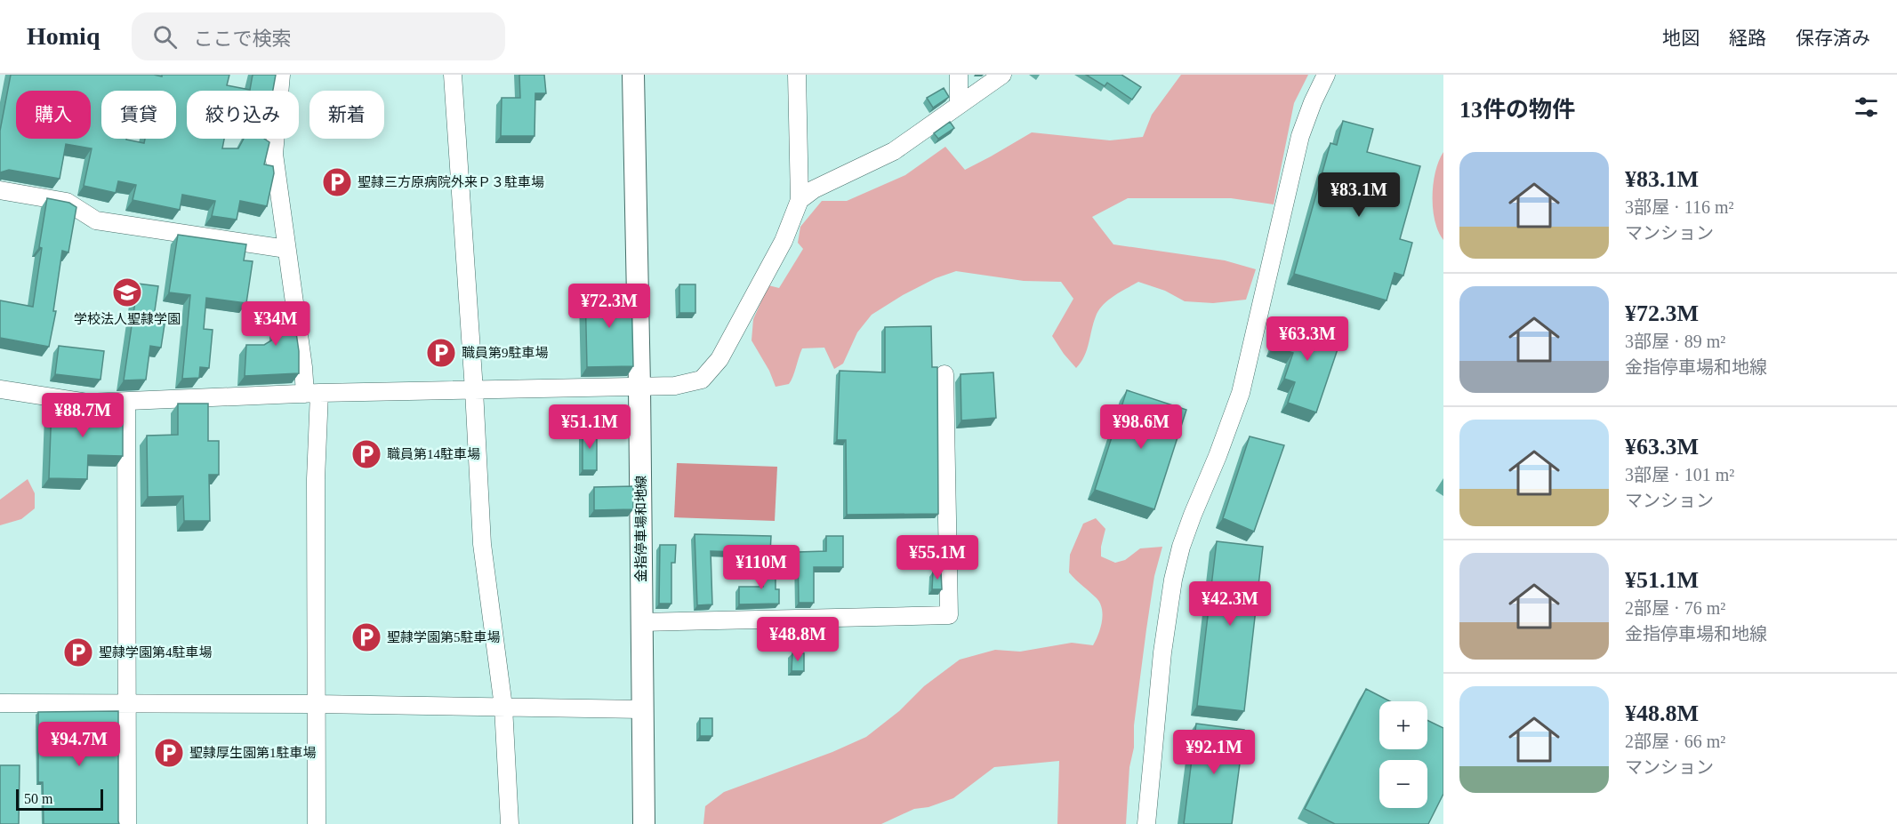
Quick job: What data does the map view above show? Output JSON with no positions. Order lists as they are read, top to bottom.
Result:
{
  "streets": {
    "main road": ["金指停車場和地線"]
  },
  "places": {
    "parking": [
      "聖隷三方原病院外来Ｐ３駐車場",
      "職員第9駐車場",
      "職員第14駐車場",
      "聖隷学園第5駐車場",
      "聖隷学園第4駐車場",
      "聖隷厚生園第1駐車場"
    ],
    "school or university": ["学校法人聖隷学園"]
  },
  "scale_bar": "50 m",
  "page": {
    "header": "Homiq",
    "search": "ここで検索",
    "nav": ["地図", "経路", "保存済み"],
    "heading": "13件の物件",
    "chip": [
      "購入",
      "賃貸",
      "絞り込み",
      "新着"
    ],
    "list": [
      {
        "name": "¥83.1M",
        "note": "3部屋 · 116 m² · マンション"
      },
      {
        "name": "¥72.3M",
        "note": "3部屋 · 89 m² · 金指停車場和地線"
      },
      {
        "name": "¥63.3M",
        "note": "3部屋 · 101 m² · マンション"
      },
      {
        "name": "¥51.1M",
        "note": "2部屋 · 76 m² · 金指停車場和地線"
      },
      {
        "name": "¥48.8M",
        "note": "2部屋 · 66 m² · マンション"
      }
    ],
    "price": [
      "¥83.1M",
      "¥72.3M",
      "¥34M",
      "¥63.3M",
      "¥88.7M",
      "¥51.1M",
      "¥98.6M",
      "¥55.1M",
      "¥110M",
      "¥42.3M",
      "¥48.8M",
      "¥94.7M",
      "¥92.1M"
    ],
    "map_buttons": ["+", "−"],
    "scale": "50 m"
  }
}
